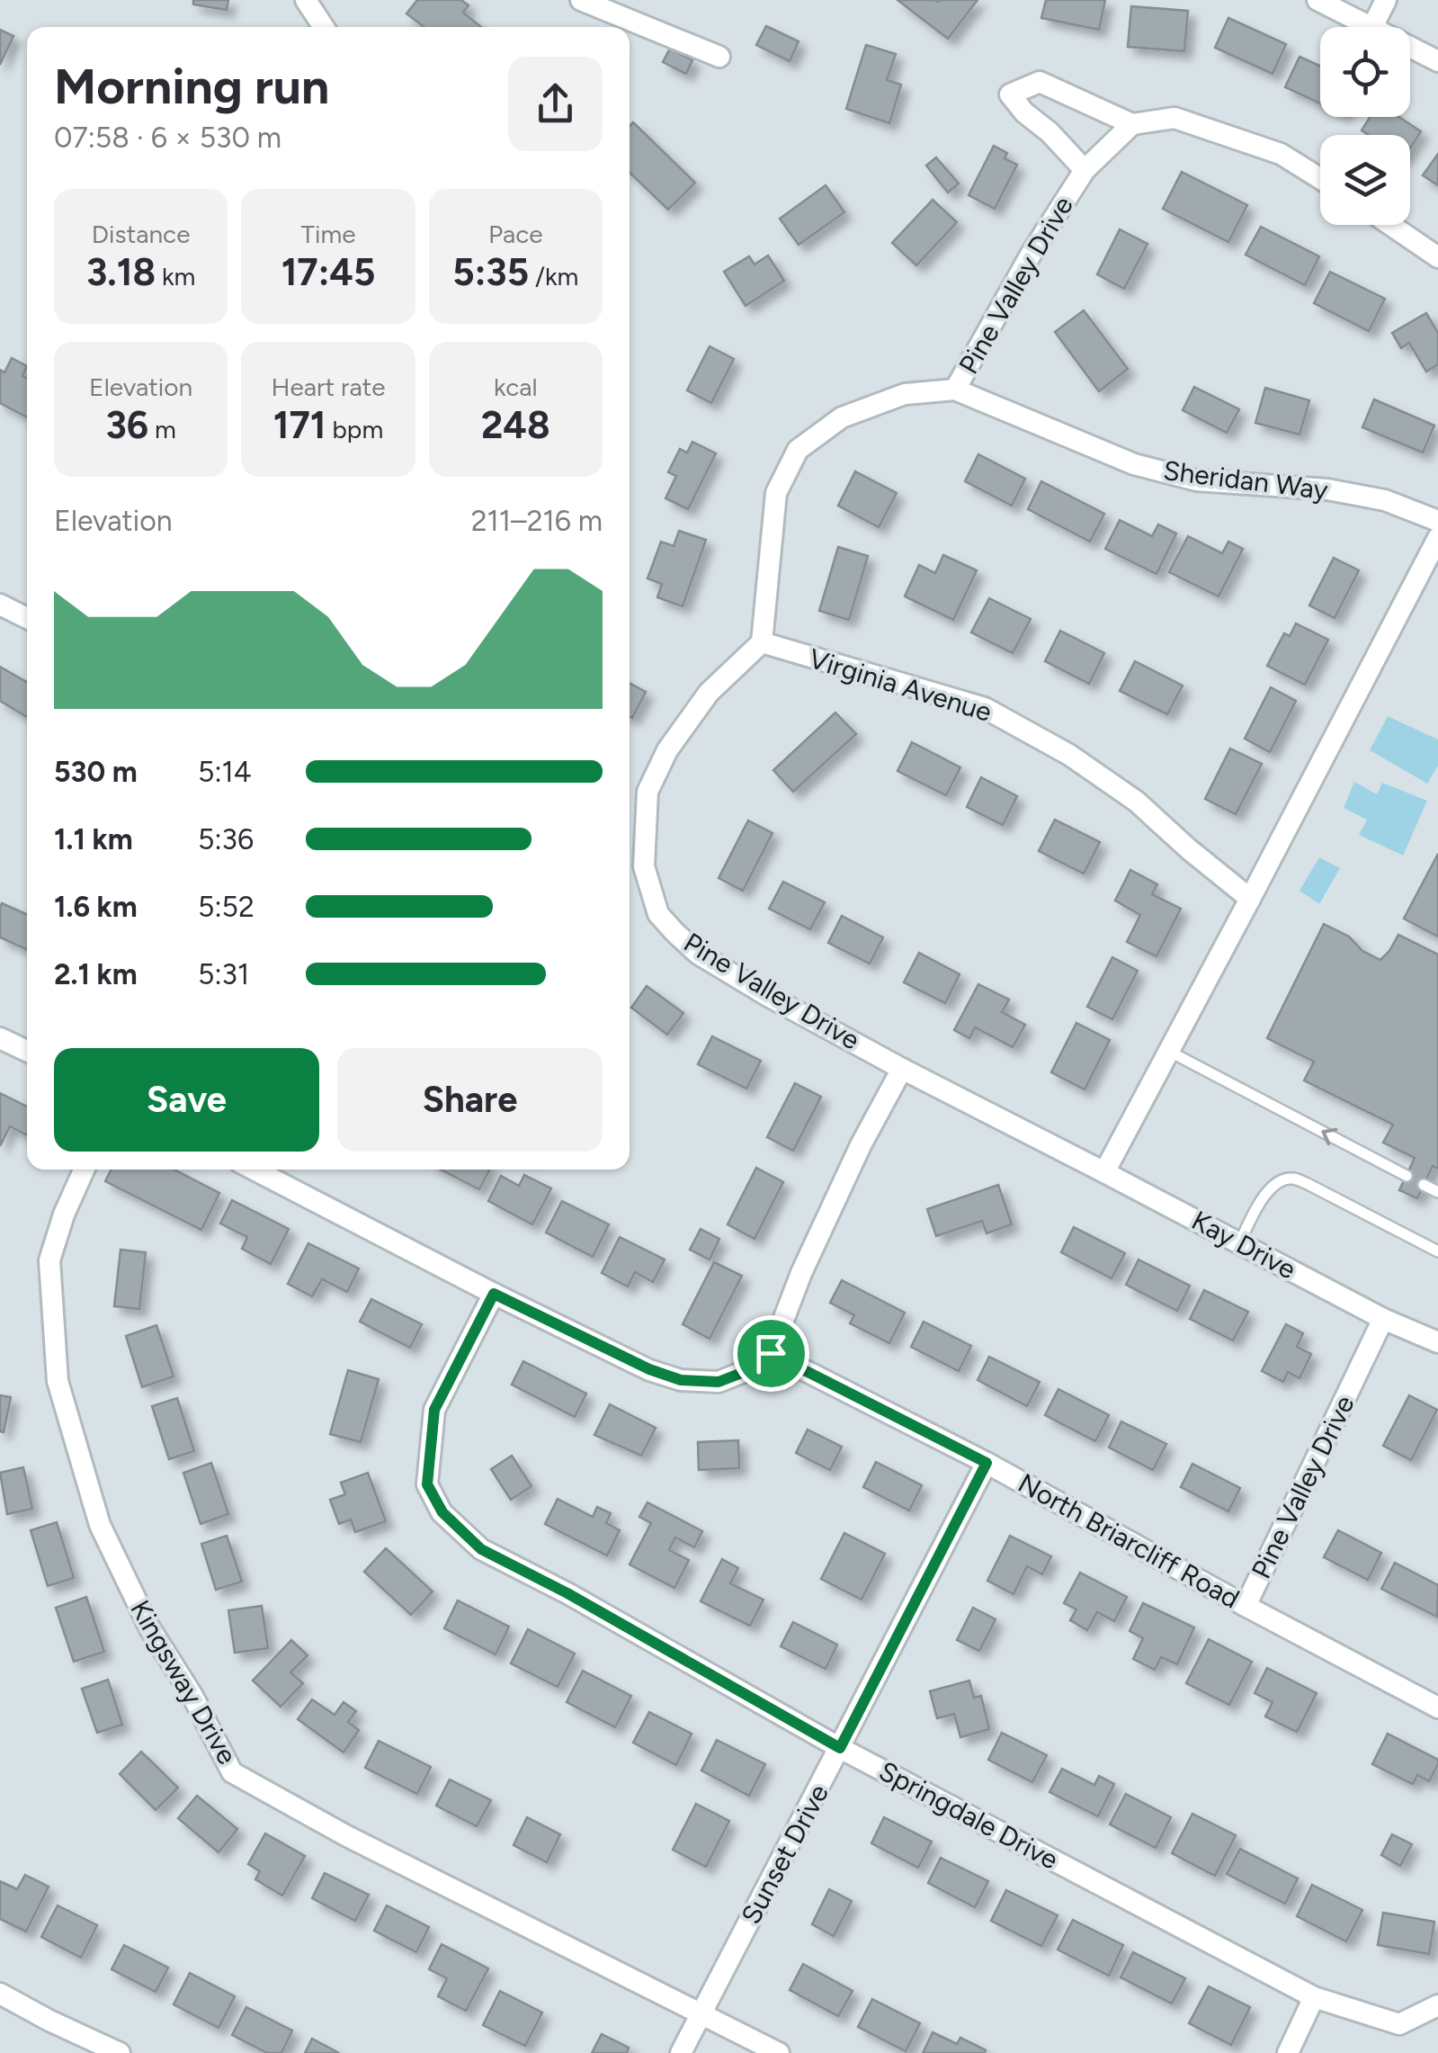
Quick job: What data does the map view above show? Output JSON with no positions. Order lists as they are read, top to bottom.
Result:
{
  "streets": {
    "street": [
      "Pine Valley Drive",
      "Sheridan Way",
      "Virginia Avenue",
      "Kay Drive",
      "North Briarcliff Road",
      "Kingsway Drive",
      "Springdale Drive",
      "Sunset Drive"
    ]
  },
  "crossings": [
    ["Pine Valley Drive", "Sheridan Way"],
    ["Pine Valley Drive", "Virginia Avenue"],
    ["Pine Valley Drive", "Kay Drive"],
    ["Pine Valley Drive", "North Briarcliff Road"],
    ["North Briarcliff Road", "Sunset Drive"],
    ["Kingsway Drive", "Sunset Drive"],
    ["Springdale Drive", "Sunset Drive"]
  ],
  "page": {
    "heading": ["Morning run", "07:58 · 6 × 530 m"],
    "stats": [
      ["Distance", "3.18 km"],
      ["Time", "17:45"],
      ["Pace", "5:35 /km"],
      ["Elevation", "36 m"],
      ["Heart rate", "171 bpm"],
      ["kcal", "248"]
    ],
    "chart": ["Elevation", "211–216 m"],
    "list": [
      {
        "name": "530 m",
        "note": "5:14"
      },
      {
        "name": "1.1 km",
        "note": "5:36"
      },
      {
        "name": "1.6 km",
        "note": "5:52"
      },
      {
        "name": "2.1 km",
        "note": "5:31"
      }
    ],
    "buttons": ["Save", "Share"]
  }
}
